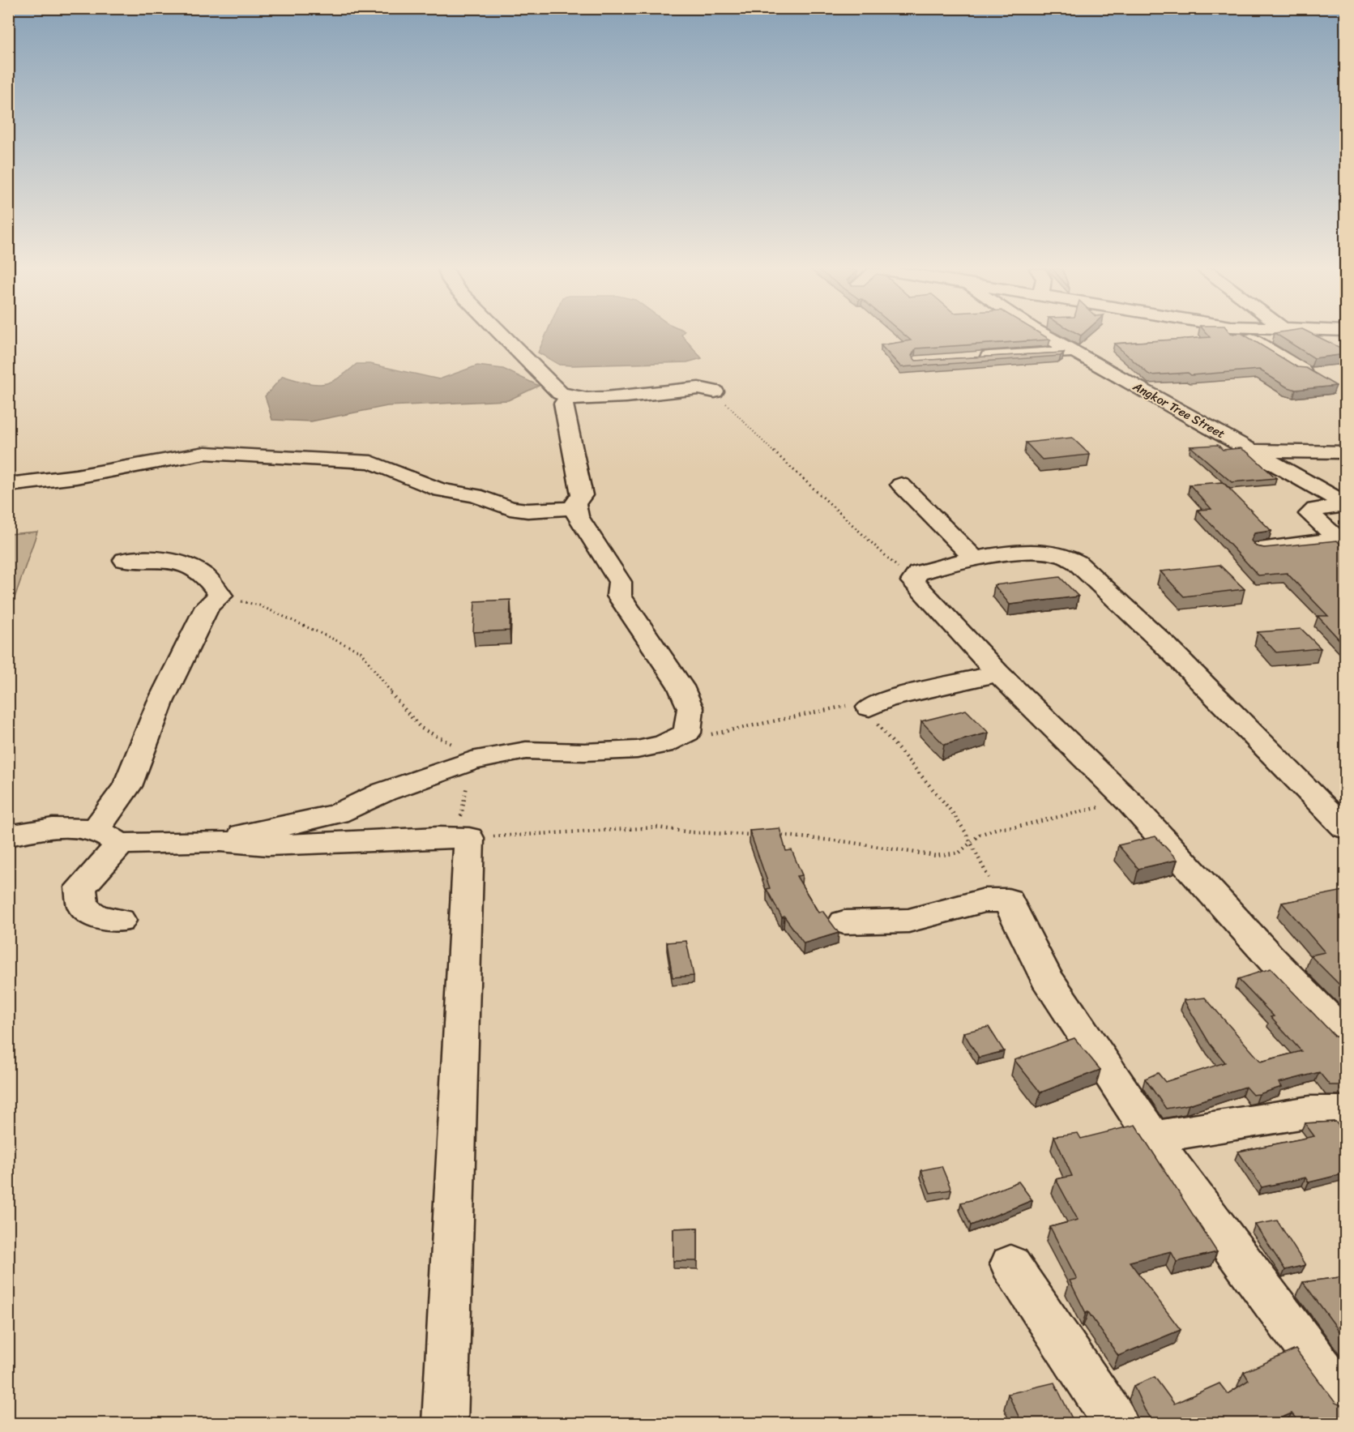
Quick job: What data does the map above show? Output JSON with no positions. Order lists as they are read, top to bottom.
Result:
{
  "streets": {
    "street": ["Angkor Tree Street"]
  }
}
